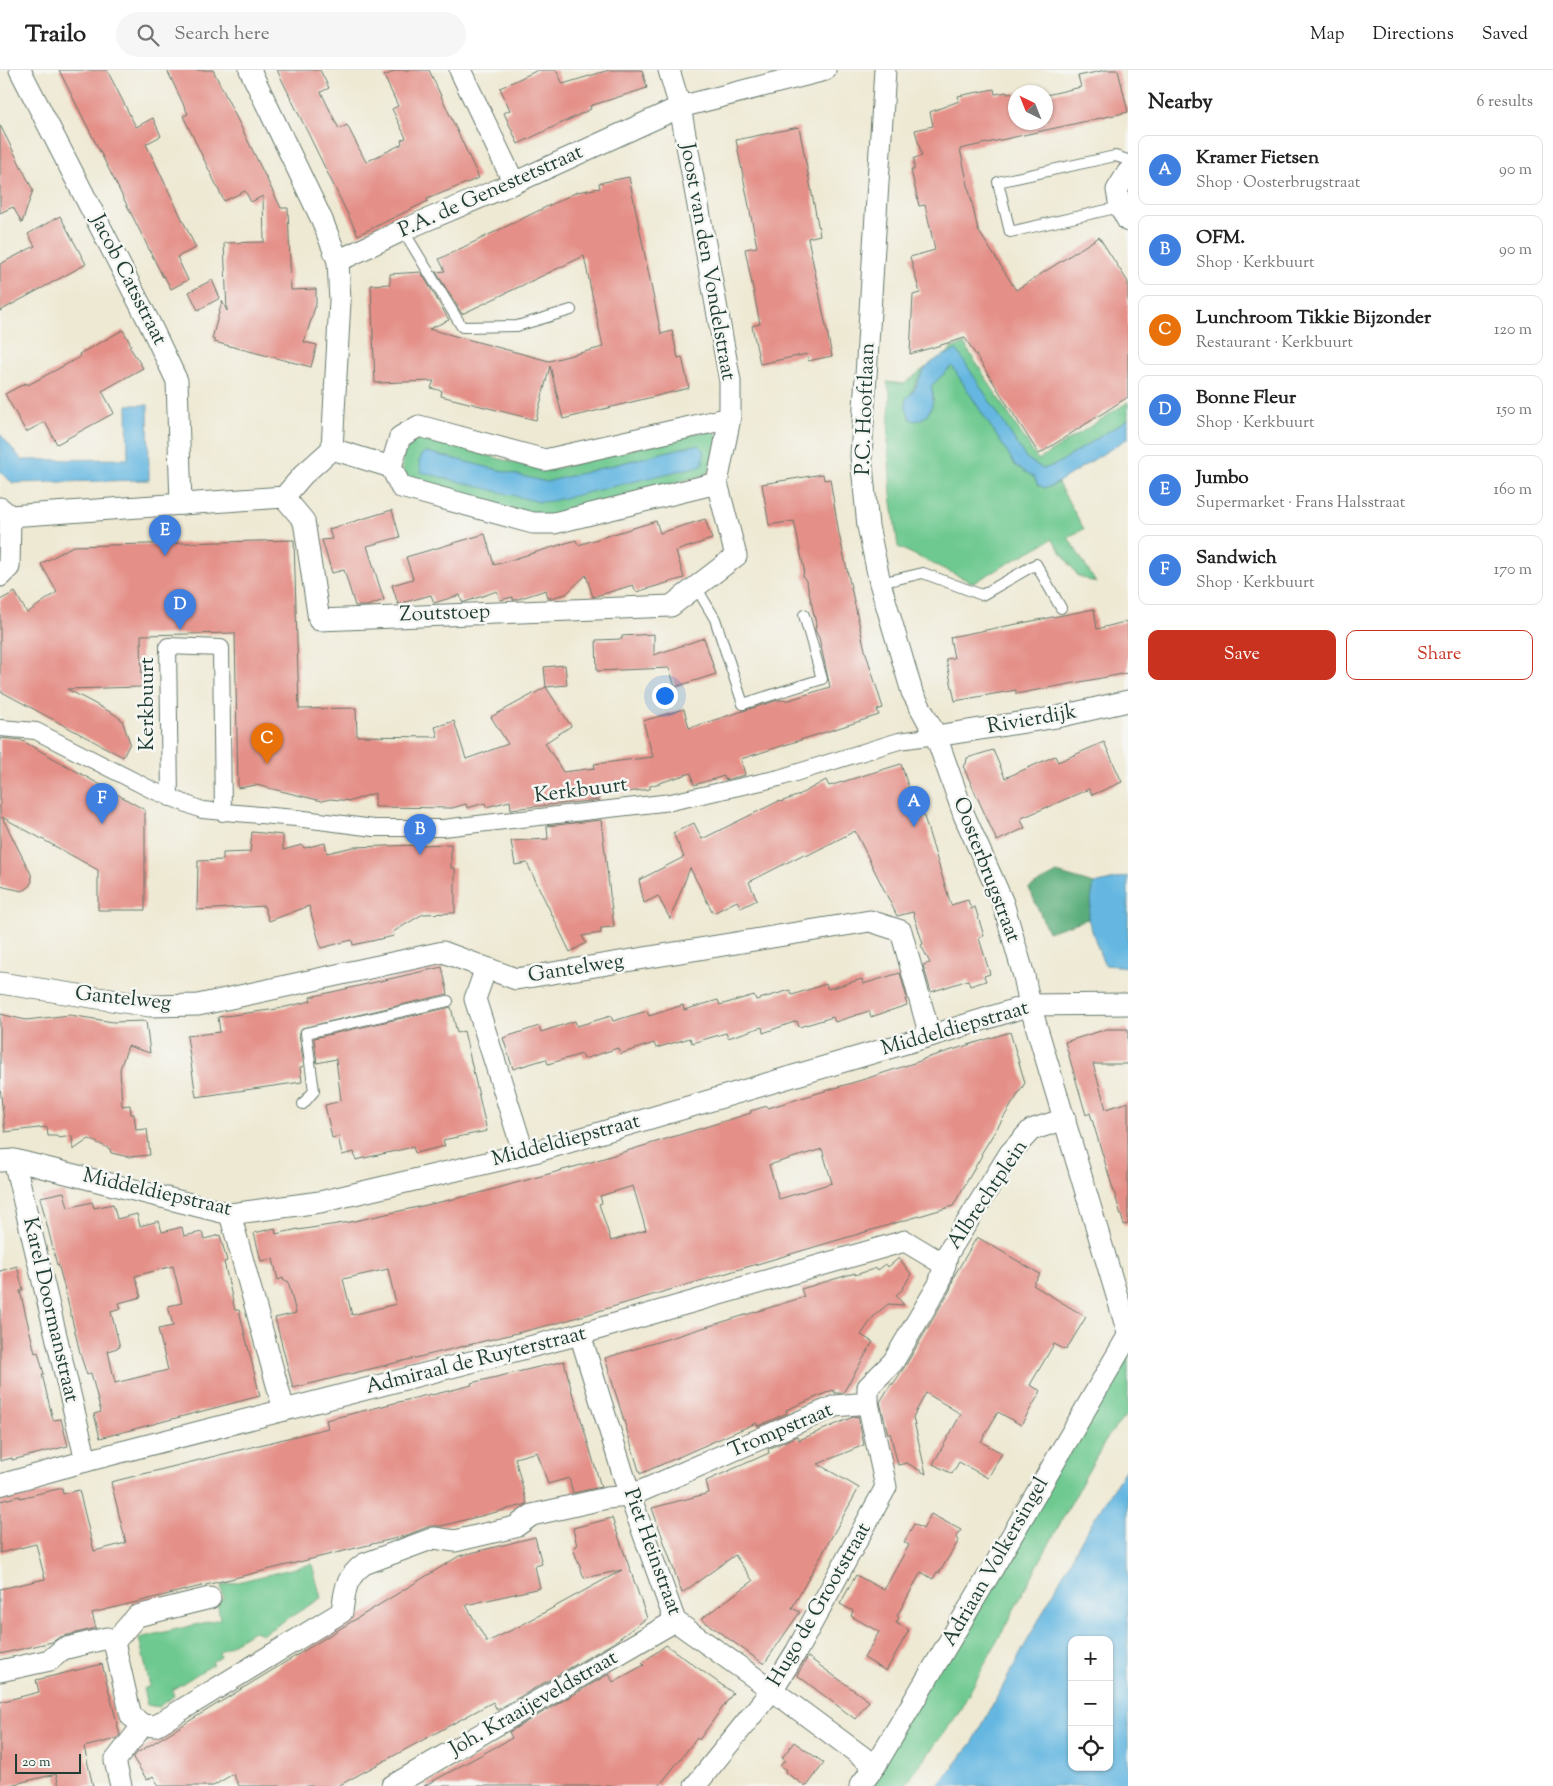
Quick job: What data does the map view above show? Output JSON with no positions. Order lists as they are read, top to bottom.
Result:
{
  "streets": {
    "street": [
      "P.A. de Genestetstraat",
      "Joost van den Vondelstraat",
      "Jacob Catsstraat",
      "P.C. Hooftlaan",
      "Zoutstoep",
      "Kerkbuurt",
      "Rivierdijk",
      "Oosterbrugstraat",
      "Gantelweg",
      "Middeldiepstraat",
      "Albrechtplein",
      "Karel Doormanstraat",
      "Admiraal de Ruyterstraat",
      "Trompstraat",
      "Piet Heinstraat",
      "Adriaan Volkersingel",
      "Hugo de Grootstraat",
      "Joh. Kraaijeveldstraat"
    ]
  },
  "crossings": [
    ["P.A. de Genestetstraat", "Joost van den Vondelstraat"],
    ["Joost van den Vondelstraat", "Zoutstoep"],
    ["P.C. Hooftlaan", "Kerkbuurt"],
    ["P.C. Hooftlaan", "Rivierdijk"],
    ["P.C. Hooftlaan", "Oosterbrugstraat"],
    ["Kerkbuurt", "Rivierdijk"],
    ["Kerkbuurt", "Oosterbrugstraat"],
    ["Rivierdijk", "Oosterbrugstraat"],
    ["Oosterbrugstraat", "Middeldiepstraat"],
    ["Gantelweg", "Middeldiepstraat"],
    ["Middeldiepstraat", "Karel Doormanstraat"],
    ["Albrechtplein", "Admiraal de Ruyterstraat"],
    ["Karel Doormanstraat", "Admiraal de Ruyterstraat"],
    ["Admiraal de Ruyterstraat", "Piet Heinstraat"],
    ["Trompstraat", "Piet Heinstraat"],
    ["Trompstraat", "Hugo de Grootstraat"],
    ["Piet Heinstraat", "Adriaan Volkersingel"],
    ["Piet Heinstraat", "Hugo de Grootstraat"],
    ["Piet Heinstraat", "Joh. Kraaijeveldstraat"]
  ],
  "scale_bar": "20 m",
  "north": "top left",
  "page": {
    "header": "Trailo",
    "search": "Search here",
    "nav": ["Map", "Directions", "Saved"],
    "heading": ["Nearby", "6 results"],
    "list": [
      {
        "mark": "A",
        "name": "Kramer Fietsen",
        "note": "Shop · Oosterbrugstraat",
        "value": "90 m"
      },
      {
        "mark": "B",
        "name": "OFM.",
        "note": "Shop · Kerkbuurt",
        "value": "90 m"
      },
      {
        "mark": "C",
        "name": "Lunchroom Tikkie Bijzonder",
        "note": "Restaurant · Kerkbuurt",
        "value": "120 m"
      },
      {
        "mark": "D",
        "name": "Bonne Fleur",
        "note": "Shop · Kerkbuurt",
        "value": "150 m"
      },
      {
        "mark": "E",
        "name": "Jumbo",
        "note": "Supermarket · Frans Halsstraat",
        "value": "160 m"
      },
      {
        "mark": "F",
        "name": "Sandwich",
        "note": "Shop · Kerkbuurt",
        "value": "170 m"
      }
    ],
    "pins": [
      "E",
      "D",
      "C",
      "F",
      "A",
      "B"
    ],
    "buttons": ["Save", "Share"],
    "map_buttons": ["+", "−"],
    "scale": "20 m"
  }
}
